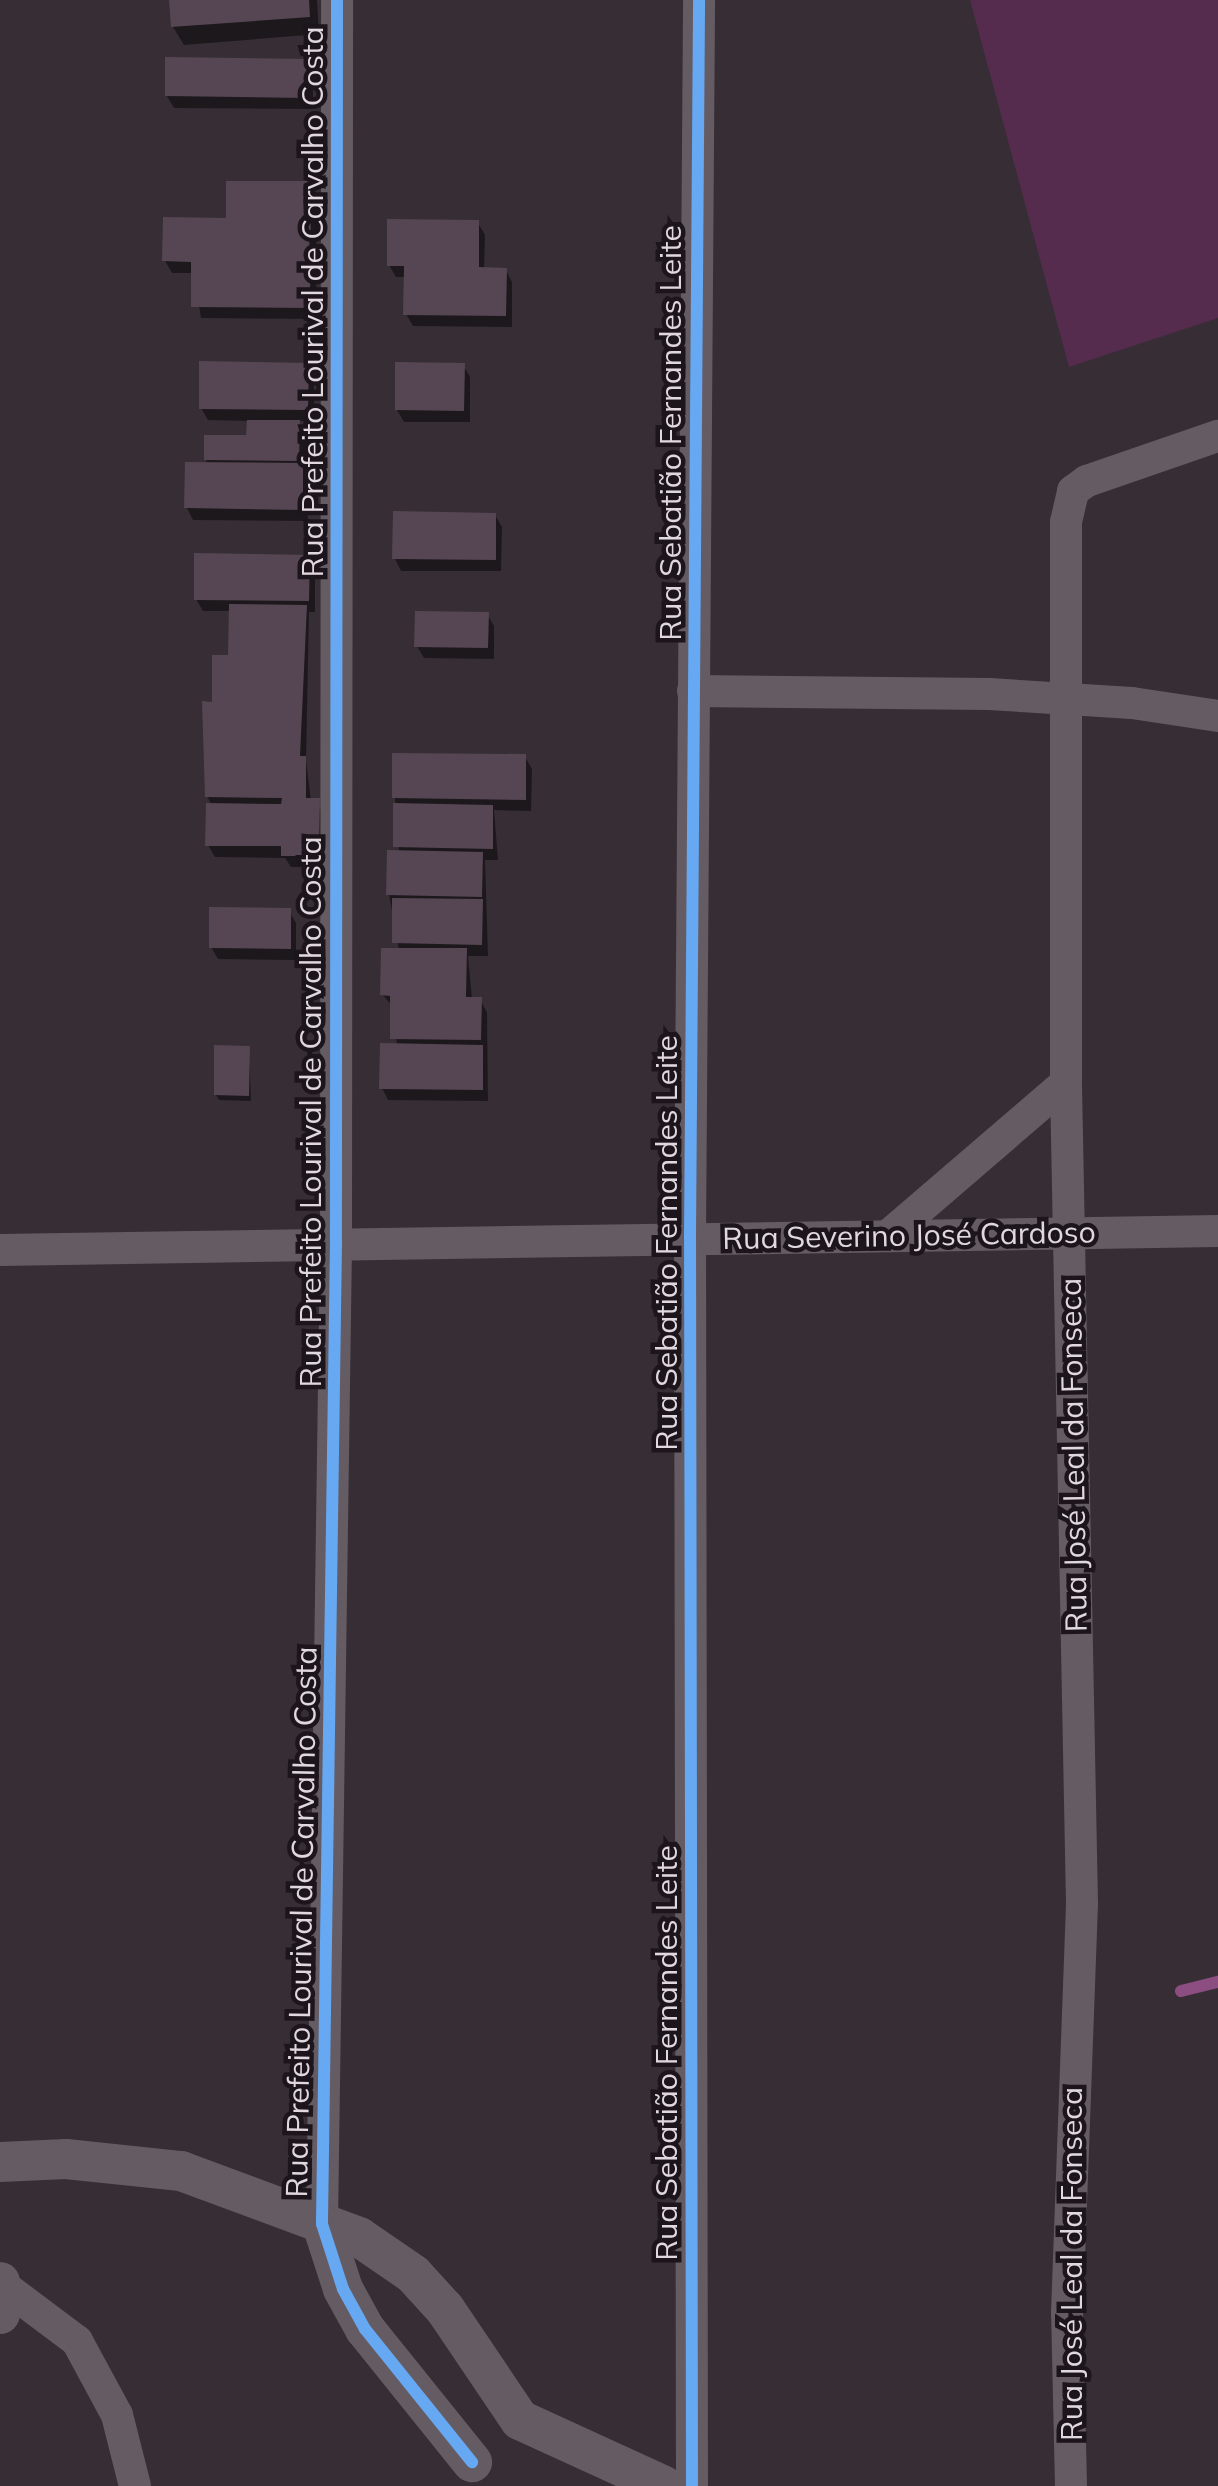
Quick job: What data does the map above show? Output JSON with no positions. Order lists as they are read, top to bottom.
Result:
{
  "streets": {
    "street": [
      "Rua Prefeito Lourival de Carvalho Costa",
      "Rua Sebatião Fernandes Leite",
      "Rua Severino José Cardoso",
      "Rua José Leal da Fonseca"
    ]
  },
  "crossings": [
    ["Rua Prefeito Lourival de Carvalho Costa", "Rua Severino José Cardoso"],
    ["Rua Sebatião Fernandes Leite", "Rua Severino José Cardoso"],
    ["Rua Severino José Cardoso", "Rua José Leal da Fonseca"]
  ]
}
